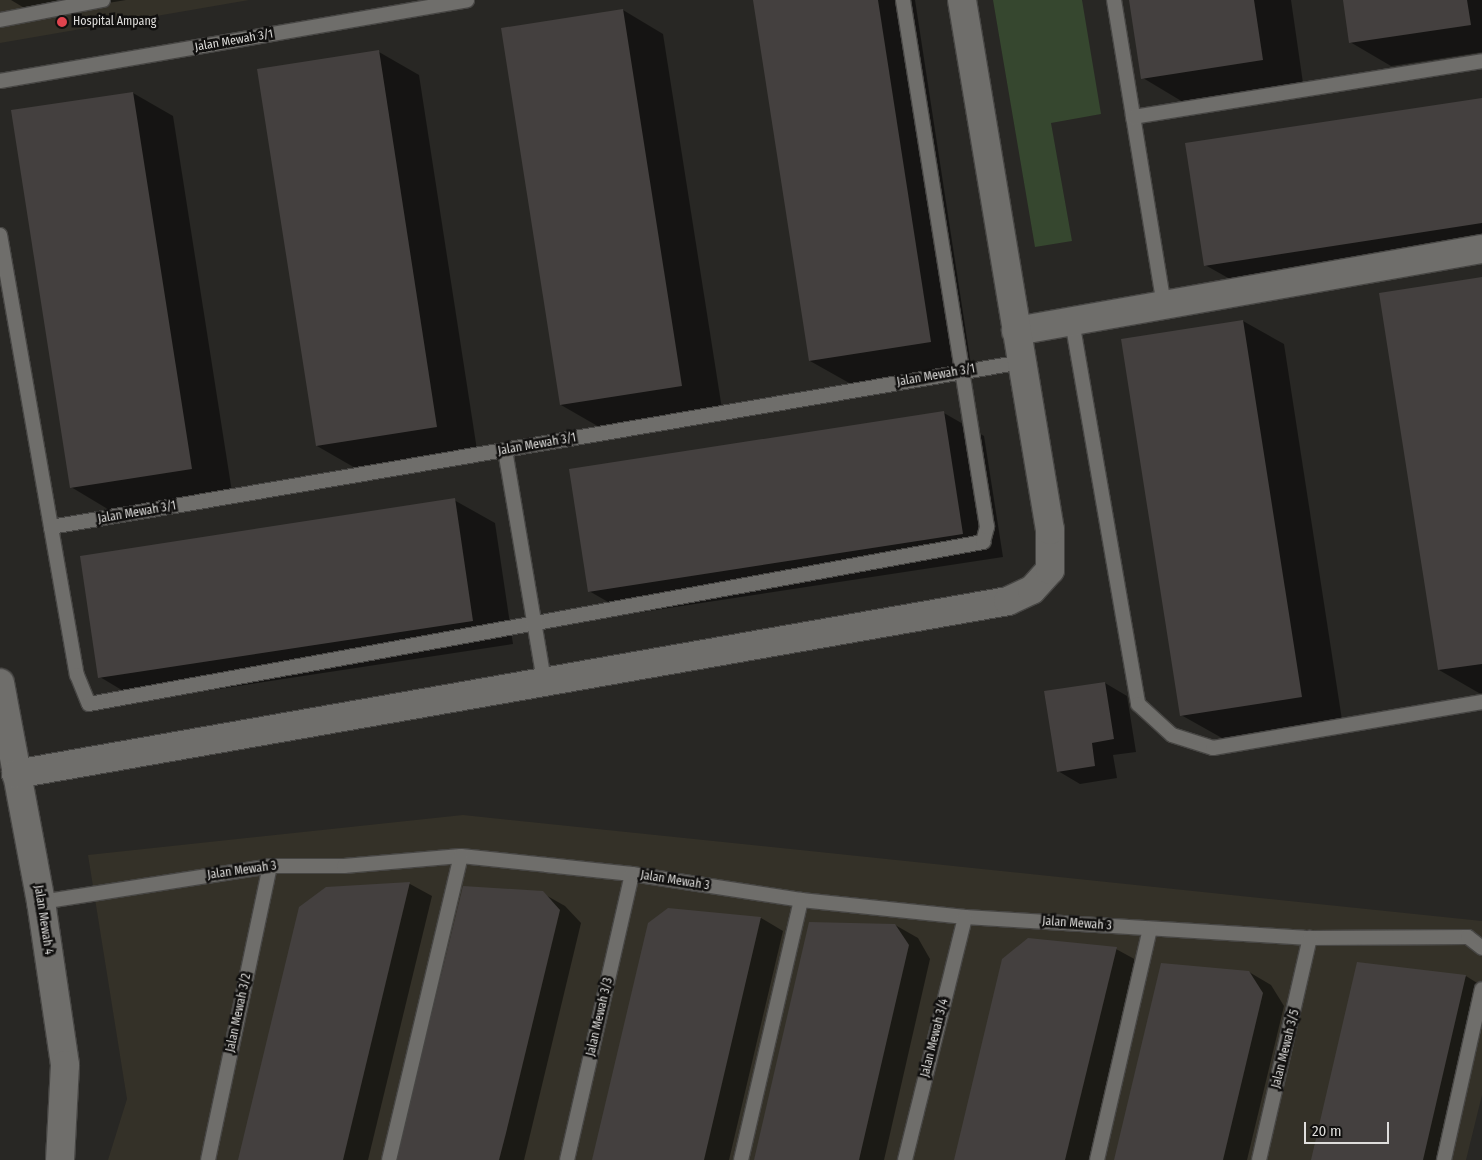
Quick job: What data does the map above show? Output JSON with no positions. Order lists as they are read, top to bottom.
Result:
{
  "streets": {
    "street": ["Jalan Mewah 4"],
    "lane": [
      "Jalan Mewah 3/1",
      "Jalan Mewah 3",
      "Jalan Mewah 3/2",
      "Jalan Mewah 3/3",
      "Jalan Mewah 3/4",
      "Jalan Mewah 3/5"
    ]
  },
  "crossings": [
    ["Jalan Mewah 3", "Jalan Mewah 4"],
    ["Jalan Mewah 3", "Jalan Mewah 3/2"],
    ["Jalan Mewah 3", "Jalan Mewah 3/3"],
    ["Jalan Mewah 3", "Jalan Mewah 3/4"],
    ["Jalan Mewah 3", "Jalan Mewah 3/5"]
  ],
  "places": ["Hospital Ampang"],
  "scale_bar": "20 m"
}
